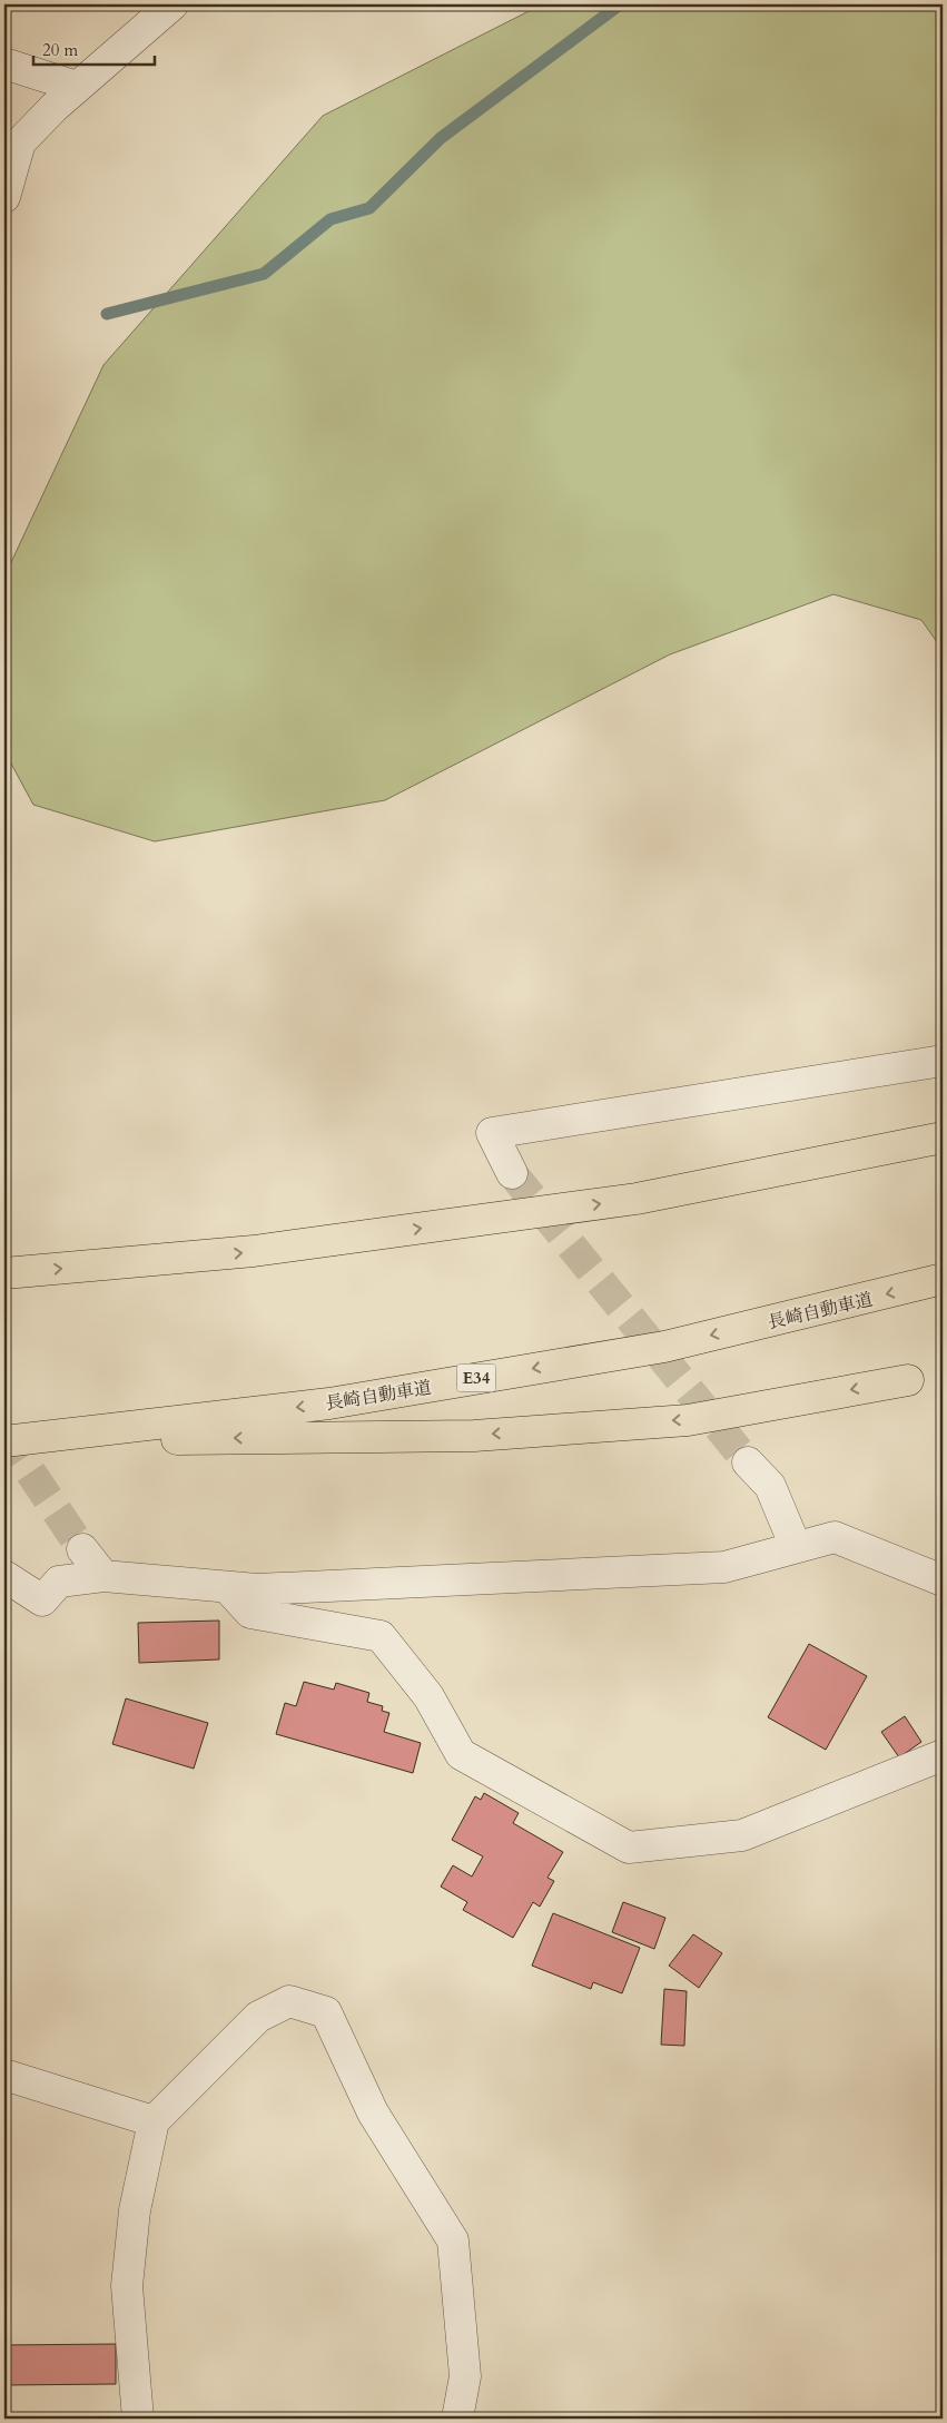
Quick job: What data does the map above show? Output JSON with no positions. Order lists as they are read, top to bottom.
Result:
{
  "streets": {
    "highway": ["長崎自動車道", "E34"]
  },
  "scale_bar": "20 m"
}
